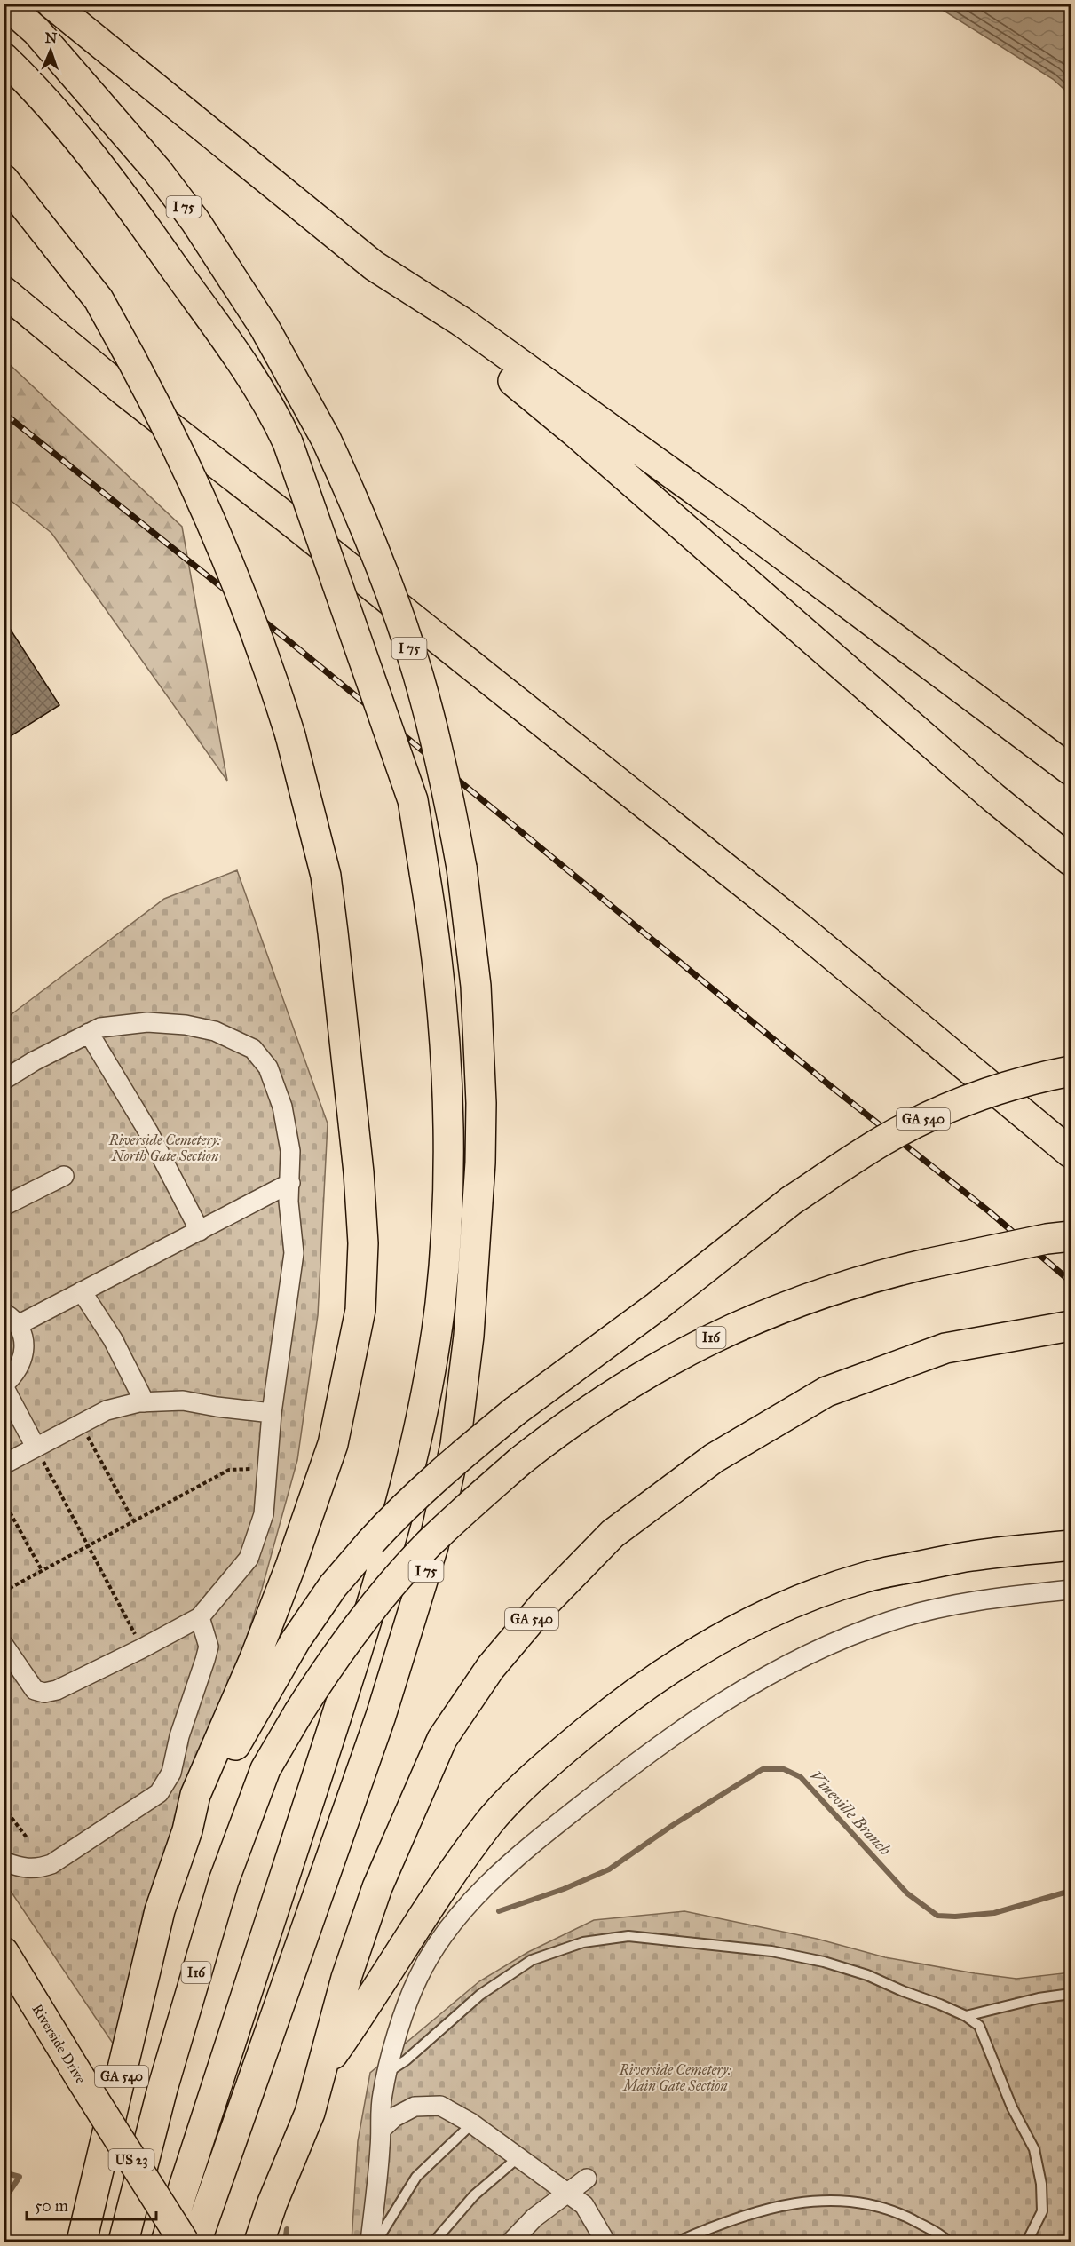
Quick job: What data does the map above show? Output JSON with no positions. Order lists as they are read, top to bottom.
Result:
{
  "streets": {
    "main road": [
      "I 75",
      "GA 540",
      "I16",
      "Riverside Drive",
      "US 23"
    ]
  },
  "water": ["Vineville Branch"],
  "parks": ["Riverside Cemetery: North Gate Section", "Riverside Cemetery: Main Gate Section"],
  "scale_bar": "50 m",
  "north": "top"
}
